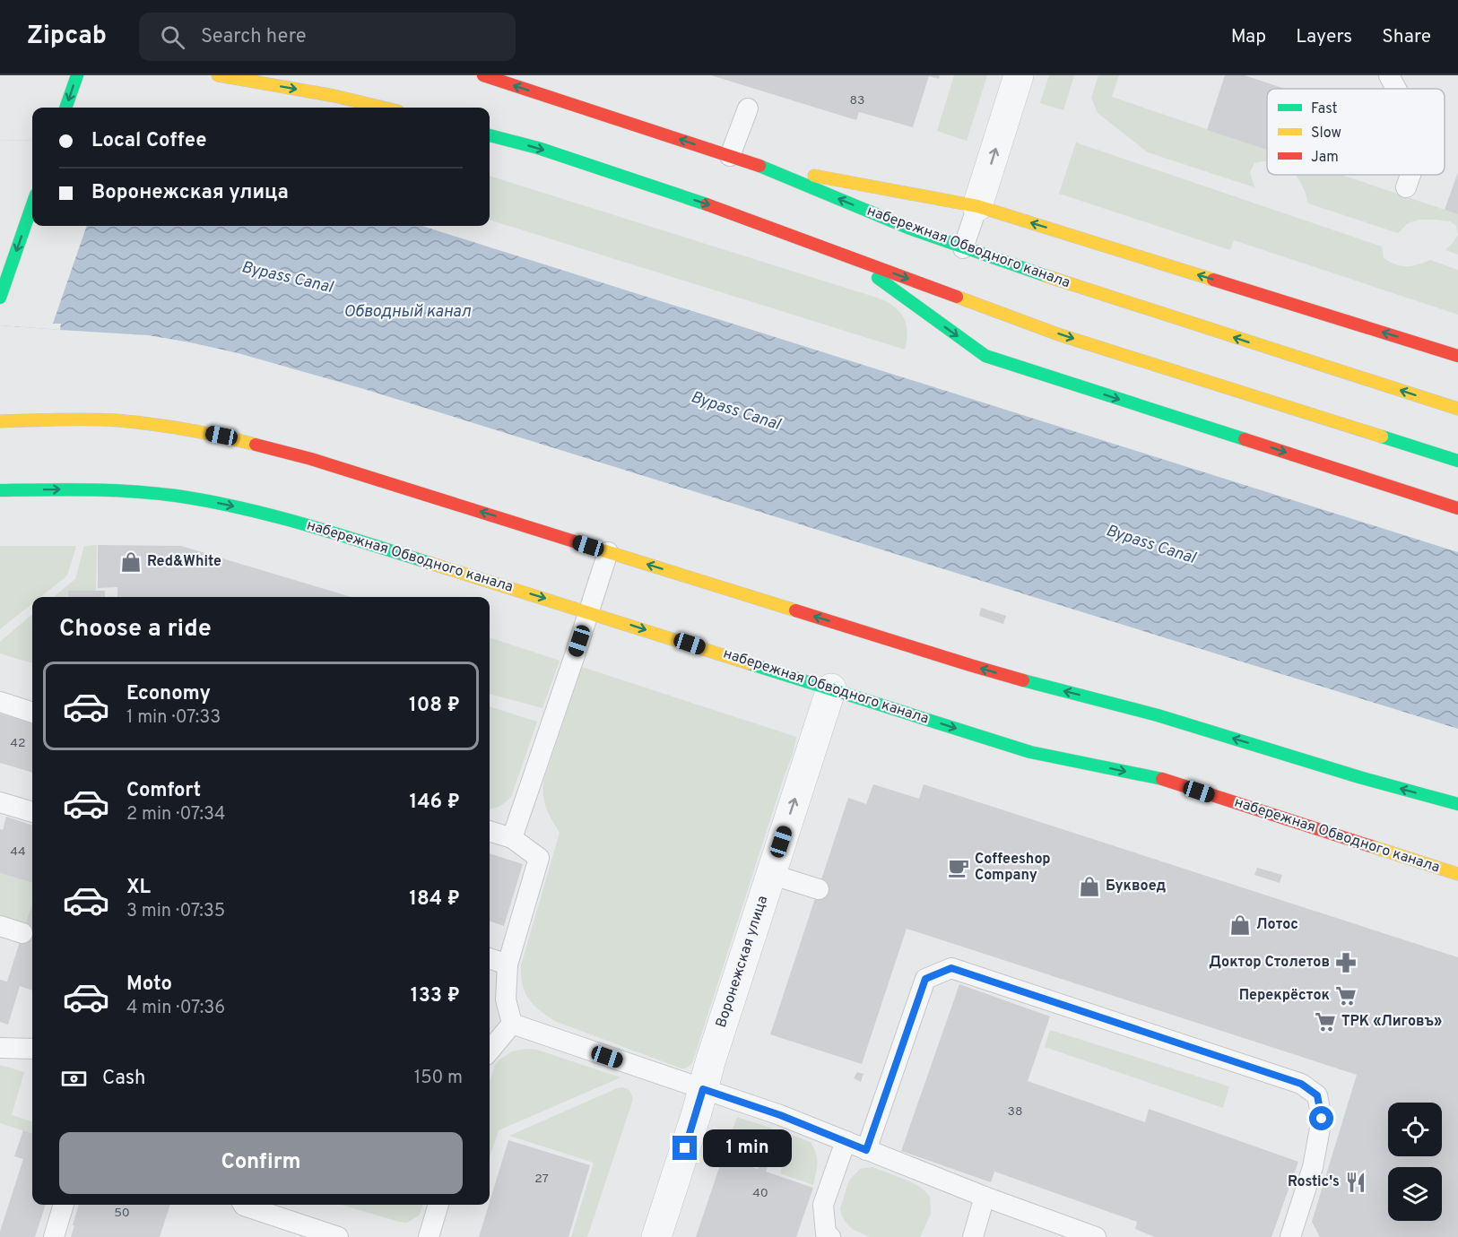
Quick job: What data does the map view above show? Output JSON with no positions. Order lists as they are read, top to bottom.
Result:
{
  "streets": {
    "main road": ["набережная Обводного канала"],
    "street": ["Воронежская улица"]
  },
  "crossings": [
    ["набережная Обводного канала", "Воронежская улица"]
  ],
  "water": ["Bypass Canal", "Обводный канал"],
  "places": {
    "shop": ["Red&White", "Буквоед", "Лотос"],
    "cafe": ["Coffeeshop Company"],
    "pharmacy": ["Доктор Столетов"],
    "supermarket": ["Перекрёсток", "ТРК «Лиговъ»"],
    "restaurant": ["Rostic's"]
  },
  "house_numbers": [
    "83",
    "42",
    "44",
    "38",
    "27",
    "40",
    "50"
  ],
  "legend": ["Fast", "Slow", "Jam"],
  "page": {
    "header": "Zipcab",
    "search": "Search here",
    "nav": ["Map", "Layers", "Share"],
    "banner": ["Local Coffee", "Воронежская улица"],
    "heading": "Choose a ride",
    "list": [
      {
        "name": "Economy",
        "note": "1 min · 07:33",
        "value": "108 ₽"
      },
      {
        "name": "Comfort",
        "note": "2 min · 07:34",
        "value": "146 ₽"
      },
      {
        "name": "XL",
        "note": "3 min · 07:35",
        "value": "184 ₽"
      },
      {
        "name": "Moto",
        "note": "4 min · 07:36",
        "value": "133 ₽"
      }
    ],
    "pay": ["Cash", "150 m"],
    "buttons": "Confirm",
    "bubble": "1 min"
  }
}
